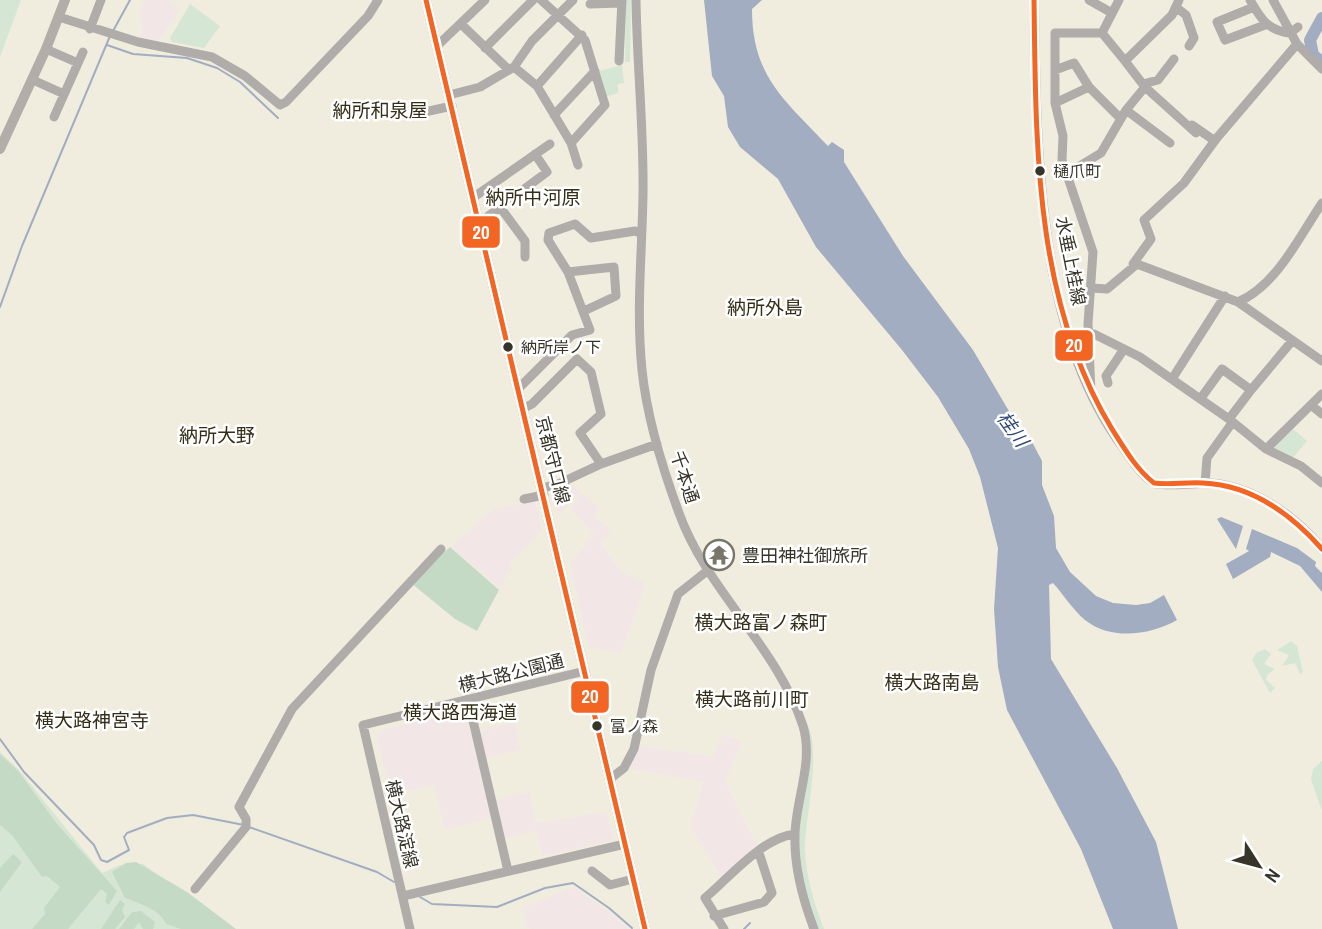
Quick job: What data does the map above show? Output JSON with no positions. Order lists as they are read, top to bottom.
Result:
{
  "streets": {
    "main road": ["水垂上桂線", "京都守口線"],
    "street": ["千本通", "横大路公園通", "横大路淀線"]
  },
  "crossings": [
    ["京都守口線", "横大路公園通"],
    ["横大路公園通", "横大路淀線"]
  ],
  "districts": [
    "納所和泉屋",
    "納所中河原",
    "納所外島",
    "納所大野",
    "横大路富ノ森町",
    "横大路南島",
    "横大路前川町",
    "横大路西海道",
    "横大路神宮寺"
  ],
  "water": ["桂川"],
  "places": {
    "other": ["樋爪町", "納所岸ノ下", "富ノ森"],
    "temple": ["豊田神社御旅所"]
  },
  "lines": ["transit line 20"],
  "north": "bottom right"
}
